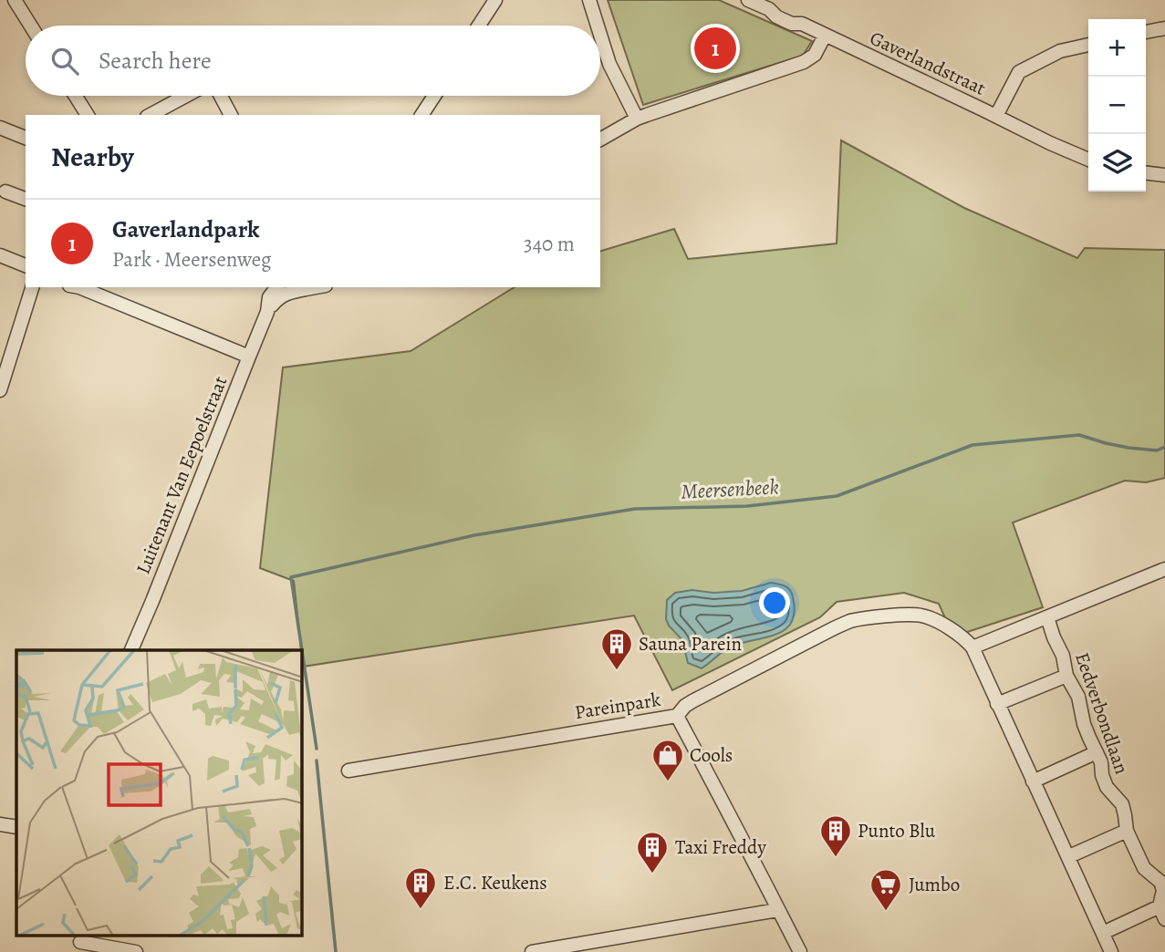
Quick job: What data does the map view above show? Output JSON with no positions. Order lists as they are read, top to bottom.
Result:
{
  "streets": {
    "street": [
      "Gaverlandstraat",
      "Luitenant Van Eepoelstraat",
      "Pareinpark",
      "Eedverbondlaan"
    ]
  },
  "water": ["Meersenbeek"],
  "places": {
    "building": [
      "Sauna Parein",
      "Punto Blu",
      "Taxi Freddy",
      "E.C. Keukens"
    ],
    "shop": ["Cools"],
    "supermarket": ["Jumbo"]
  },
  "page": {
    "map_buttons": ["+", "−"],
    "pins": "1",
    "search": "Search here",
    "heading": "Nearby",
    "list": [
      {
        "mark": "1",
        "name": "Gaverlandpark",
        "note": "Park · Meersenweg",
        "value": "340 m"
      }
    ]
  }
}
